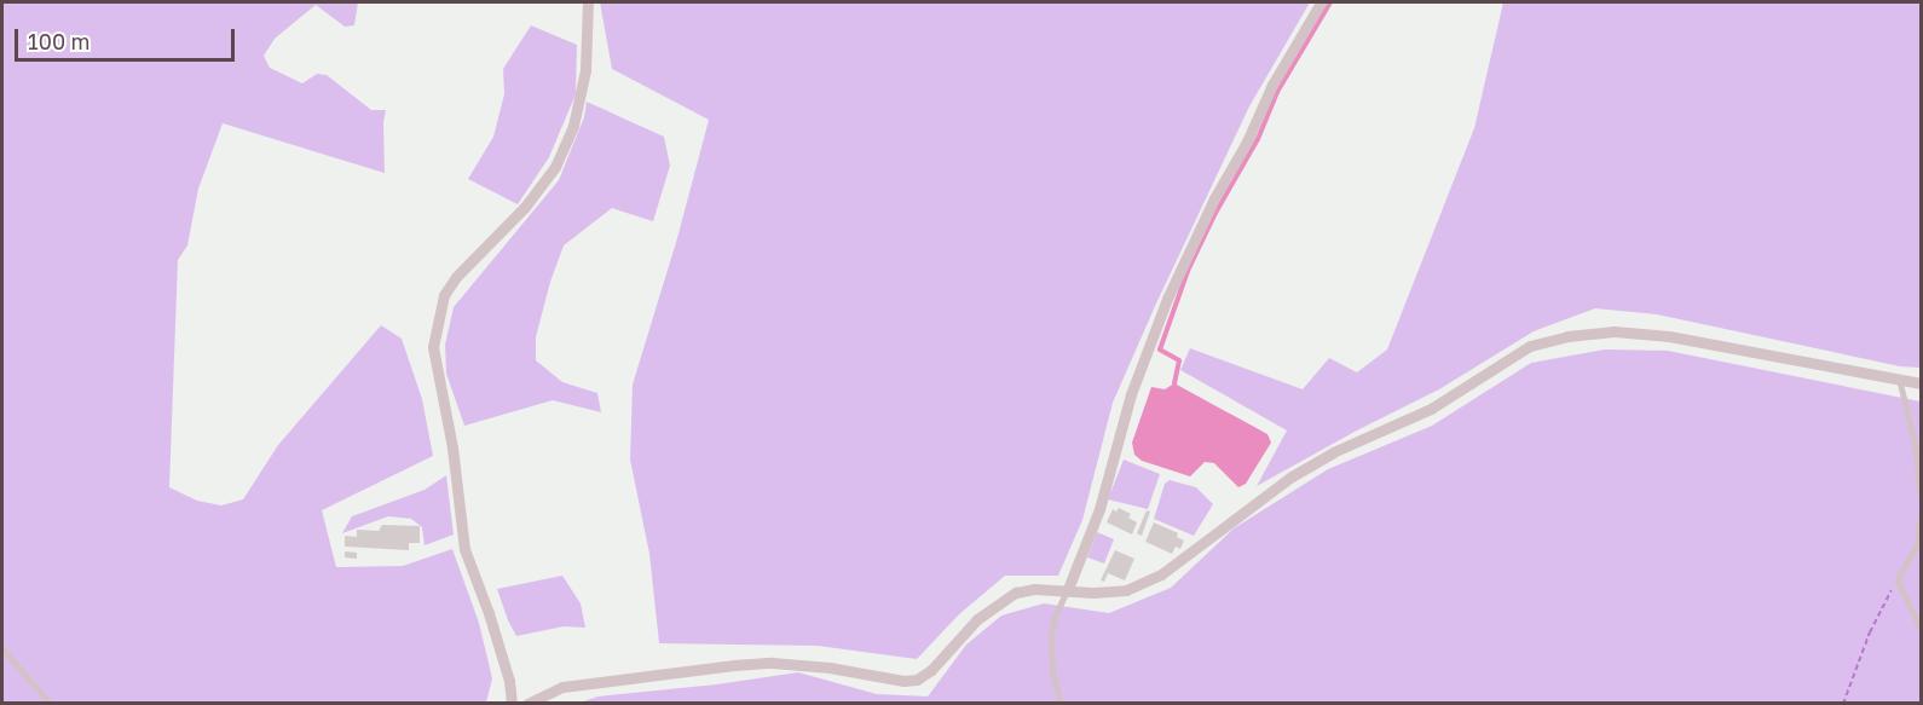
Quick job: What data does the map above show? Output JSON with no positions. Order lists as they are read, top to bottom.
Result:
{
  "scale_bar": "100 m"
}
